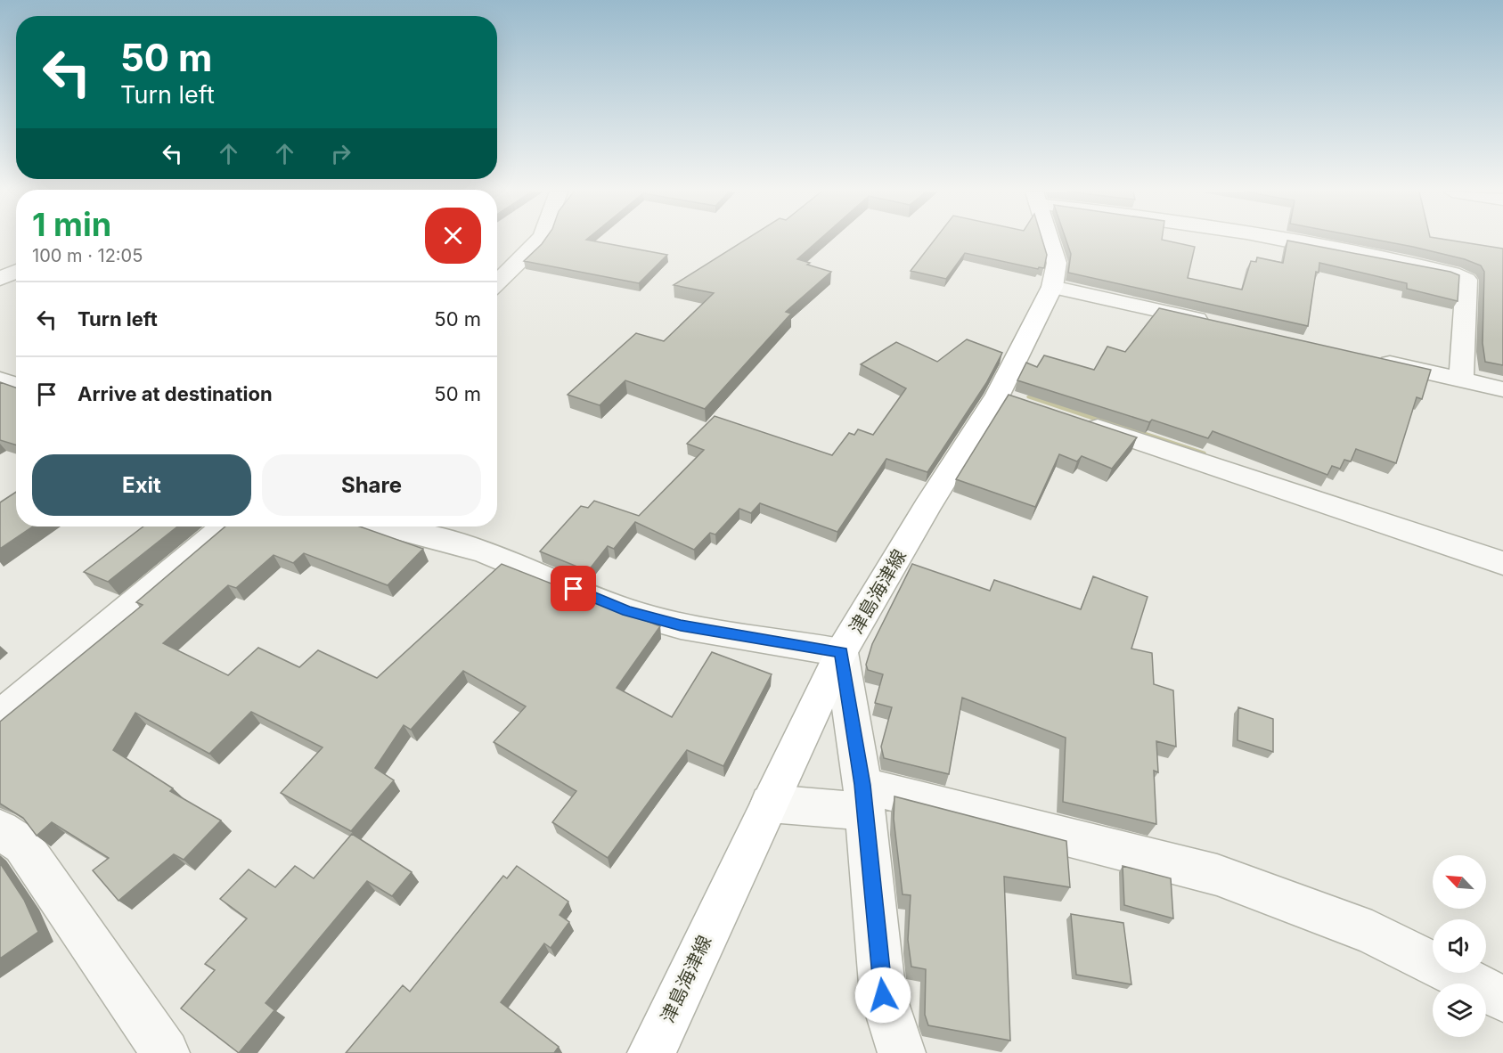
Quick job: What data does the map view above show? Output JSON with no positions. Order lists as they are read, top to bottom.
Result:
{
  "streets": {
    "main road": ["津島海津線"]
  },
  "north": "top left",
  "page": {
    "turn": ["50 m", "Turn left"],
    "heading": ["1 min", "100 m · 12:05"],
    "list": [
      {
        "name": "Turn left",
        "value": "50 m"
      },
      {
        "name": "Arrive at destination",
        "value": "50 m"
      }
    ],
    "buttons": ["Exit", "Share"]
  }
}
